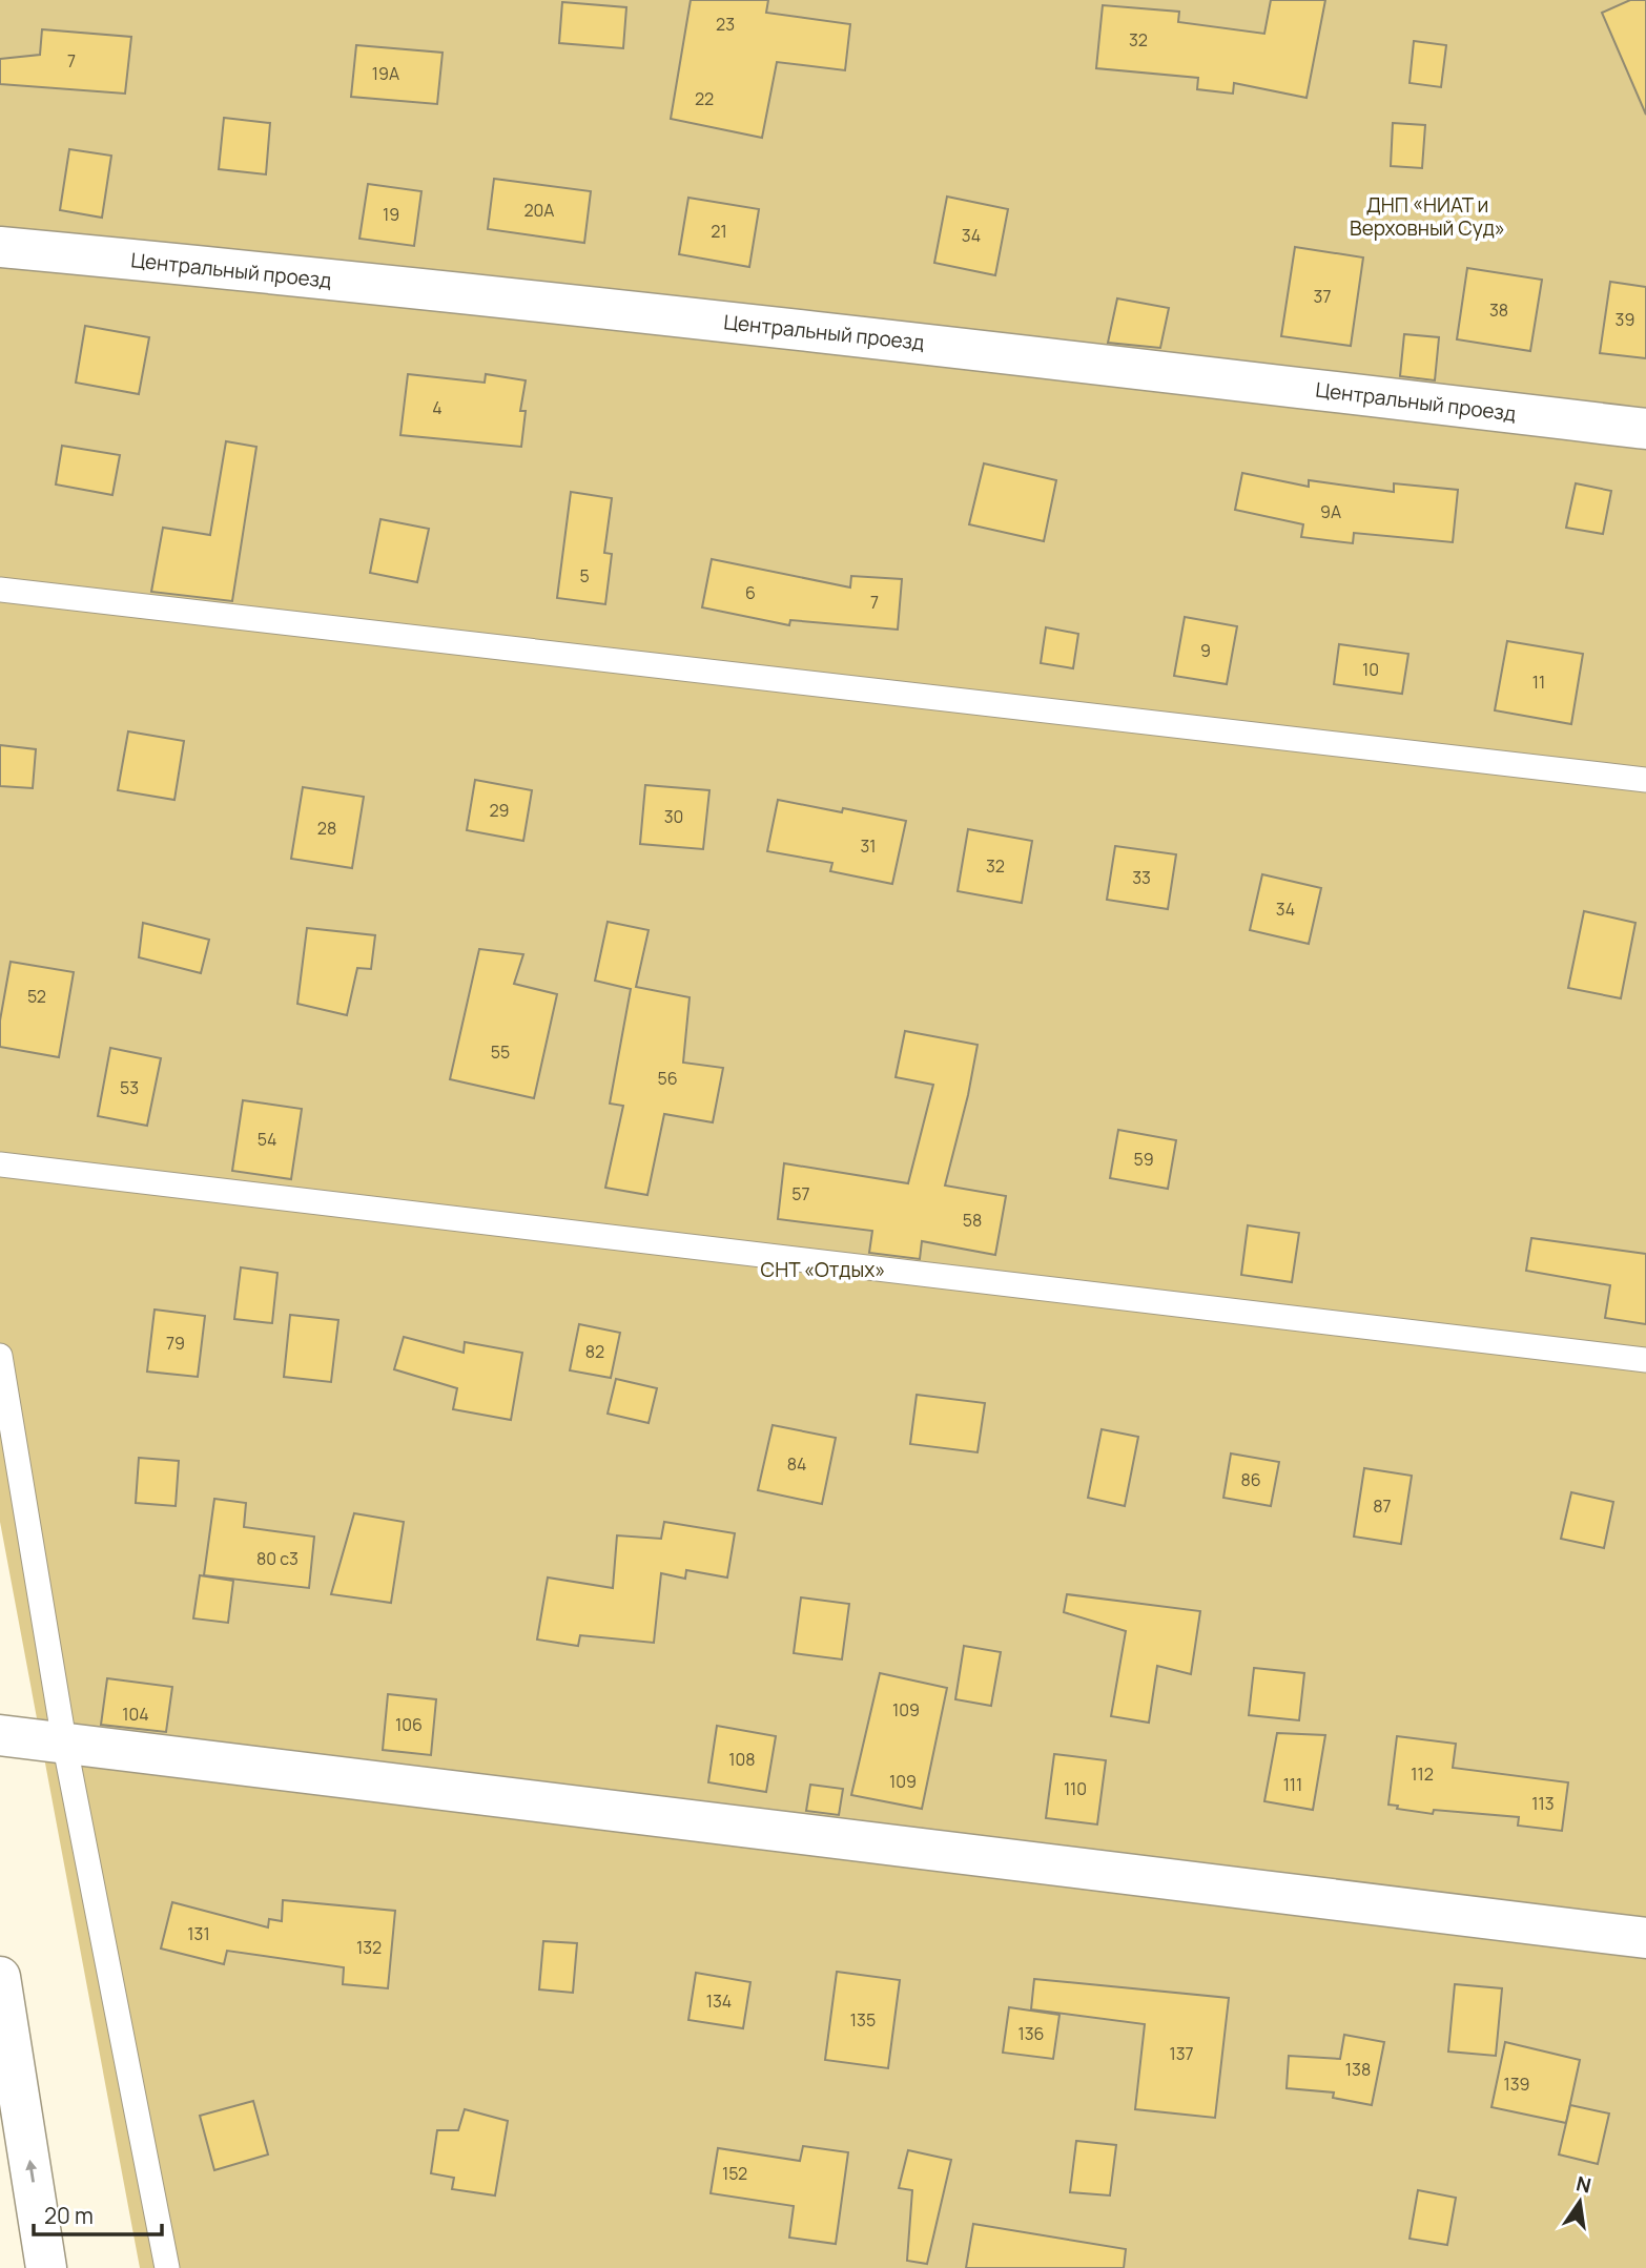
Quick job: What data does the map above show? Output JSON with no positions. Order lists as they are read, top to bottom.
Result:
{
  "streets": {
    "street": ["Центральный проезд"]
  },
  "parks": ["ДНП «НИАТ и Верховный Суд»", "СНТ «Отдых»"],
  "house_numbers": [
    "23",
    "32",
    "7",
    "19А",
    "22",
    "20А",
    "19",
    "21",
    "34",
    "37",
    "38",
    "39",
    "4",
    "9А",
    "5",
    "6",
    "7",
    "9",
    "10",
    "11",
    "29",
    "30",
    "28",
    "31",
    "32",
    "33",
    "34",
    "52",
    "55",
    "56",
    "53",
    "54",
    "59",
    "57",
    "58",
    "79",
    "82",
    "84",
    "86",
    "87",
    "80 с3",
    "109",
    "104",
    "106",
    "108",
    "112",
    "109",
    "111",
    "110",
    "113",
    "131",
    "132",
    "134",
    "135",
    "136",
    "137",
    "138",
    "139",
    "152"
  ],
  "scale_bar": "20 m",
  "north": "top"
}
